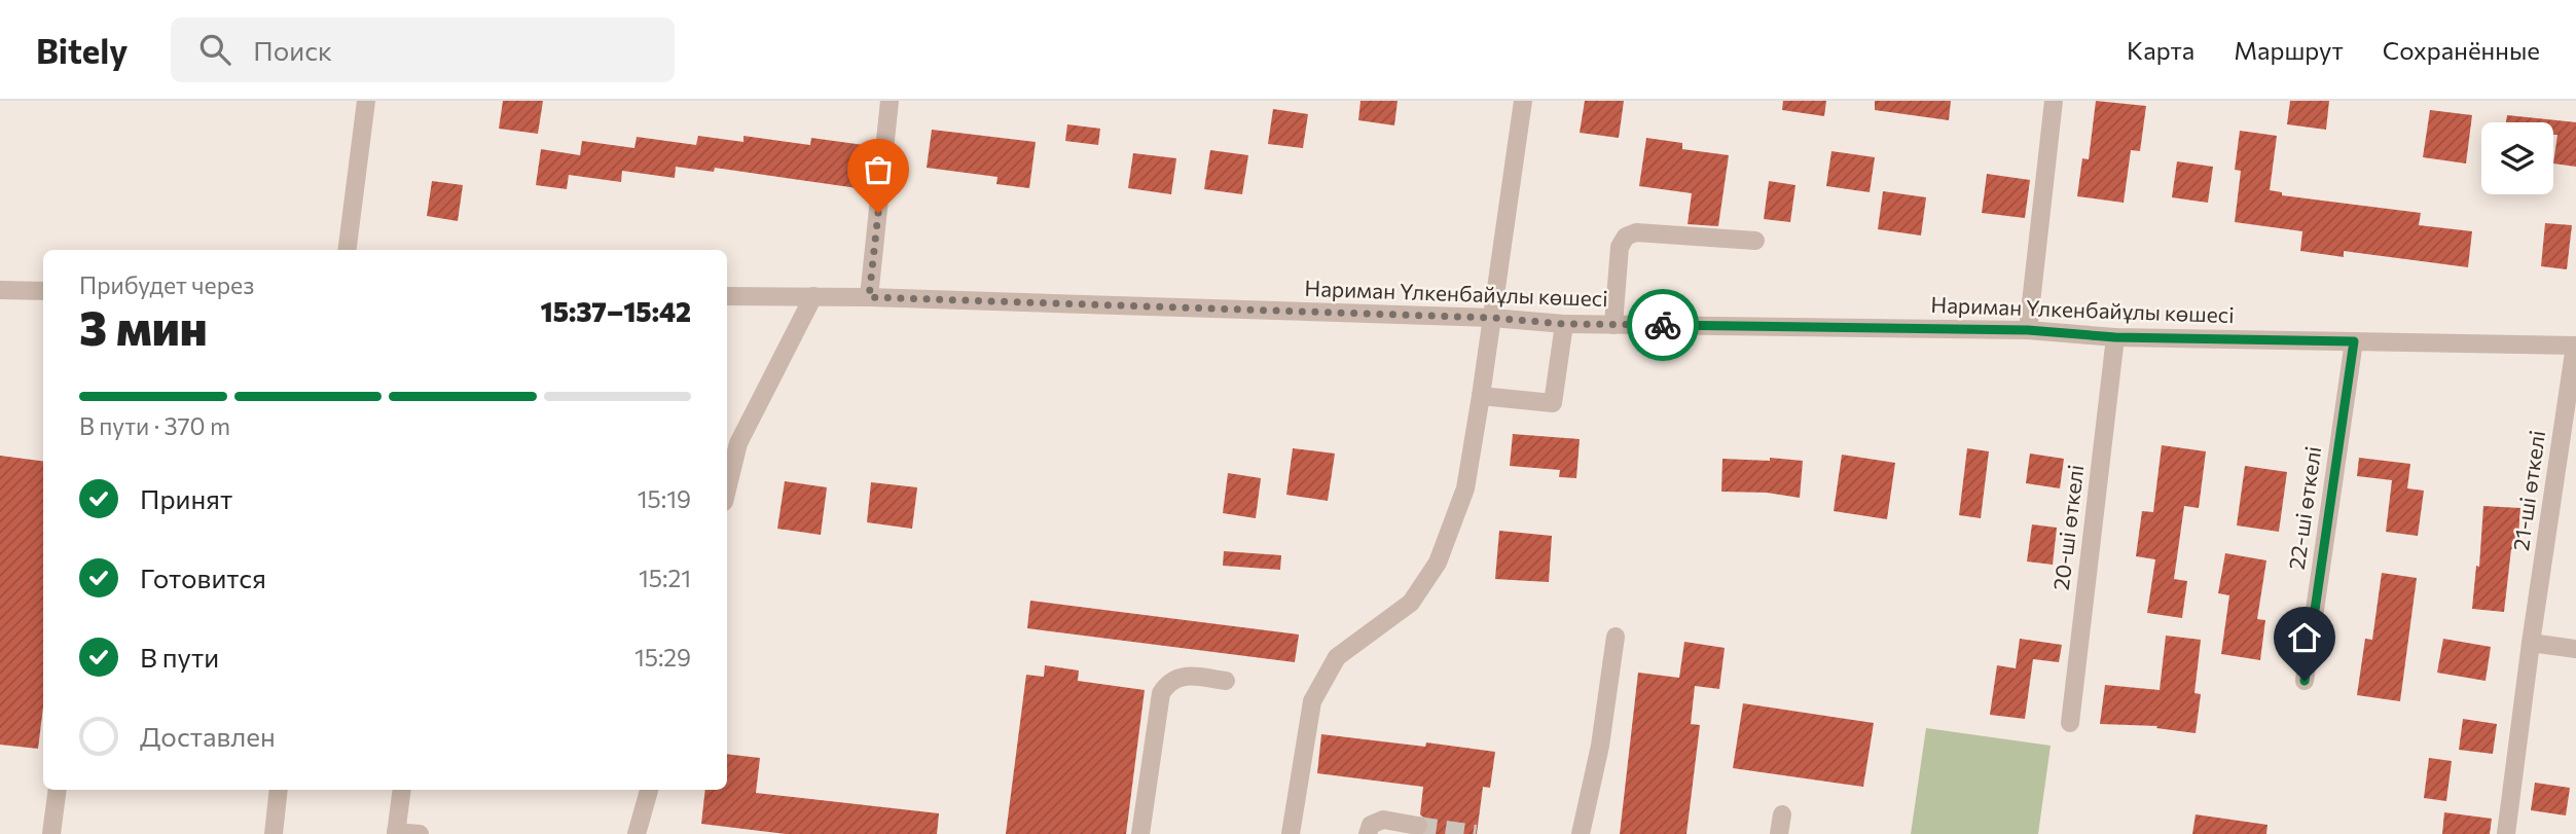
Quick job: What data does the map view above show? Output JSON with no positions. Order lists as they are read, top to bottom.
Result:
{
  "streets": {
    "street": [
      "Нариман Үлкенбайұлы көшесі",
      "21-ші өткелі",
      "22-ші өткелі",
      "20-ші өткелі"
    ]
  },
  "crossings": [
    ["Нариман Үлкенбайұлы көшесі", "21-ші өткелі"],
    ["Нариман Үлкенбайұлы көшесі", "22-ші өткелі"],
    ["Нариман Үлкенбайұлы көшесі", "20-ші өткелі"]
  ],
  "page": {
    "header": "Bitely",
    "search": "Поиск",
    "nav": ["Карта", "Маршрут", "Сохранённые"],
    "heading": ["3 мин", "Прибудет через", "15:37–15:42"],
    "bar": "В пути · 370 m",
    "list": [
      ["Принят", "15:19"],
      ["Готовится", "15:21"],
      ["В пути", "15:29"],
      "Доставлен"
    ]
  }
}
